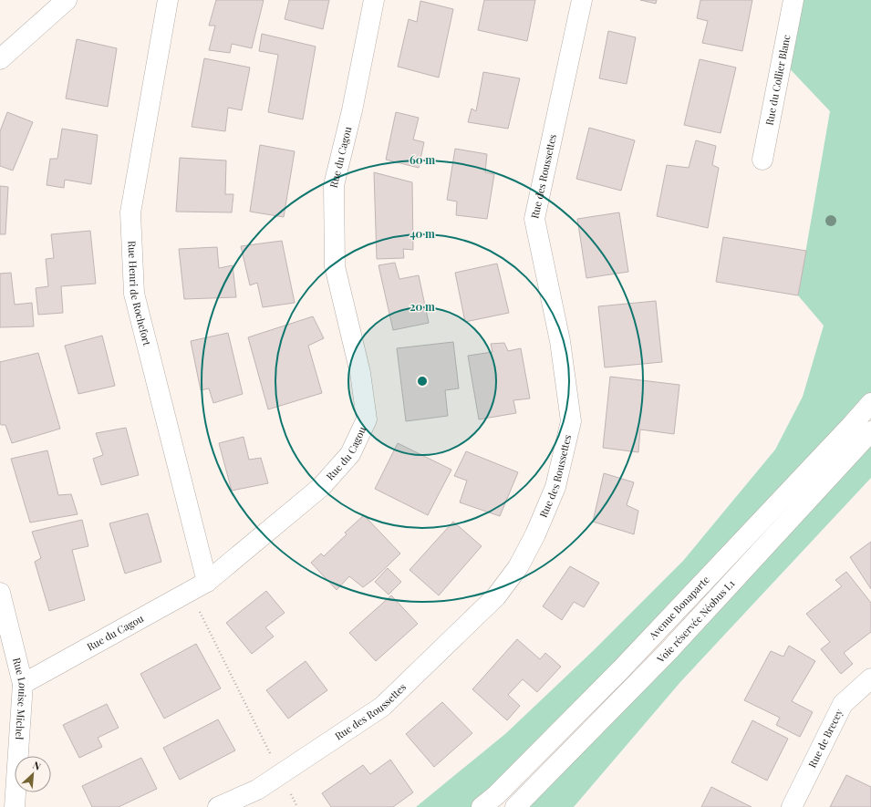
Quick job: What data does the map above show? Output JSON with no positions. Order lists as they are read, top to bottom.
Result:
{
  "streets": {
    "street": [
      "Rue du Collier Blanc",
      "Rue du Cagou",
      "Rue des Roussettes",
      "Rue Henri de Rochefort",
      "Avenue Bonaparte",
      "Voie réservée Néobus L1",
      "Rue Louise Michel",
      "Rue de Brecey"
    ]
  },
  "crossings": [
    ["Rue du Cagou", "Rue Henri de Rochefort"],
    ["Rue du Cagou", "Rue Louise Michel"]
  ],
  "north": "top right",
  "rings": ["60 m", "40 m", "20 m"]
}
